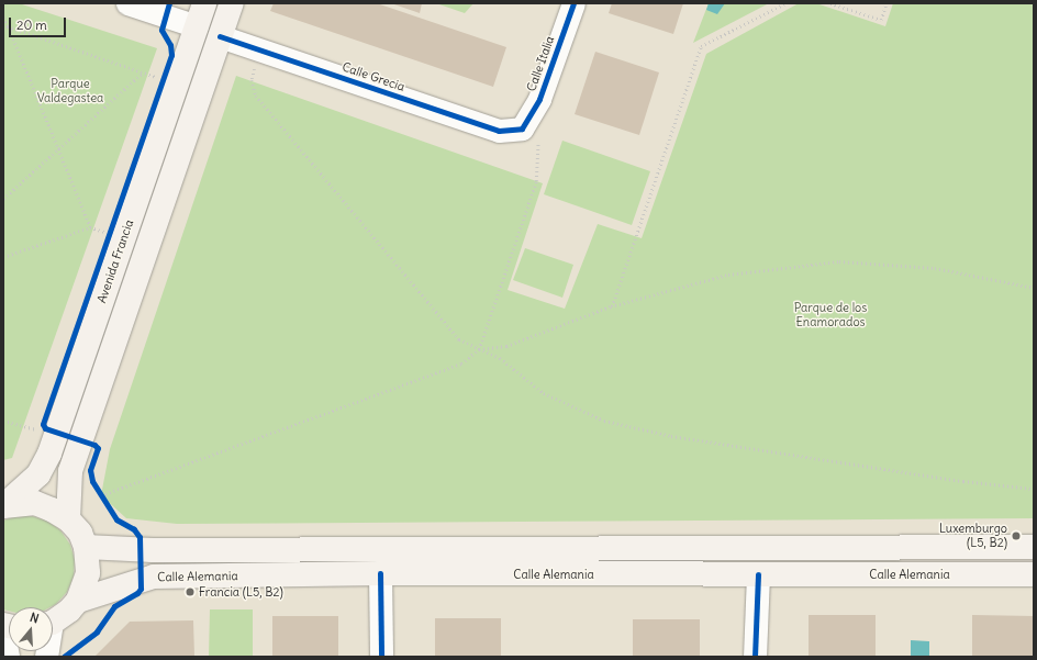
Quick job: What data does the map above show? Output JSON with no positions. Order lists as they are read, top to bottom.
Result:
{
  "streets": {
    "main road": ["Avenida Francia", "Calle Alemania"],
    "street": ["Calle Italia", "Calle Grecia"]
  },
  "crossings": [
    ["Calle Italia", "Calle Grecia"],
    ["Calle Grecia", "Avenida Francia"]
  ],
  "parks": ["Parque Valdegastea", "Parque de los Enamorados"],
  "places": ["Luxemburgo (L5, B2)", "Francia (L5, B2)"],
  "scale_bar": "20 m",
  "north": "top"
}
